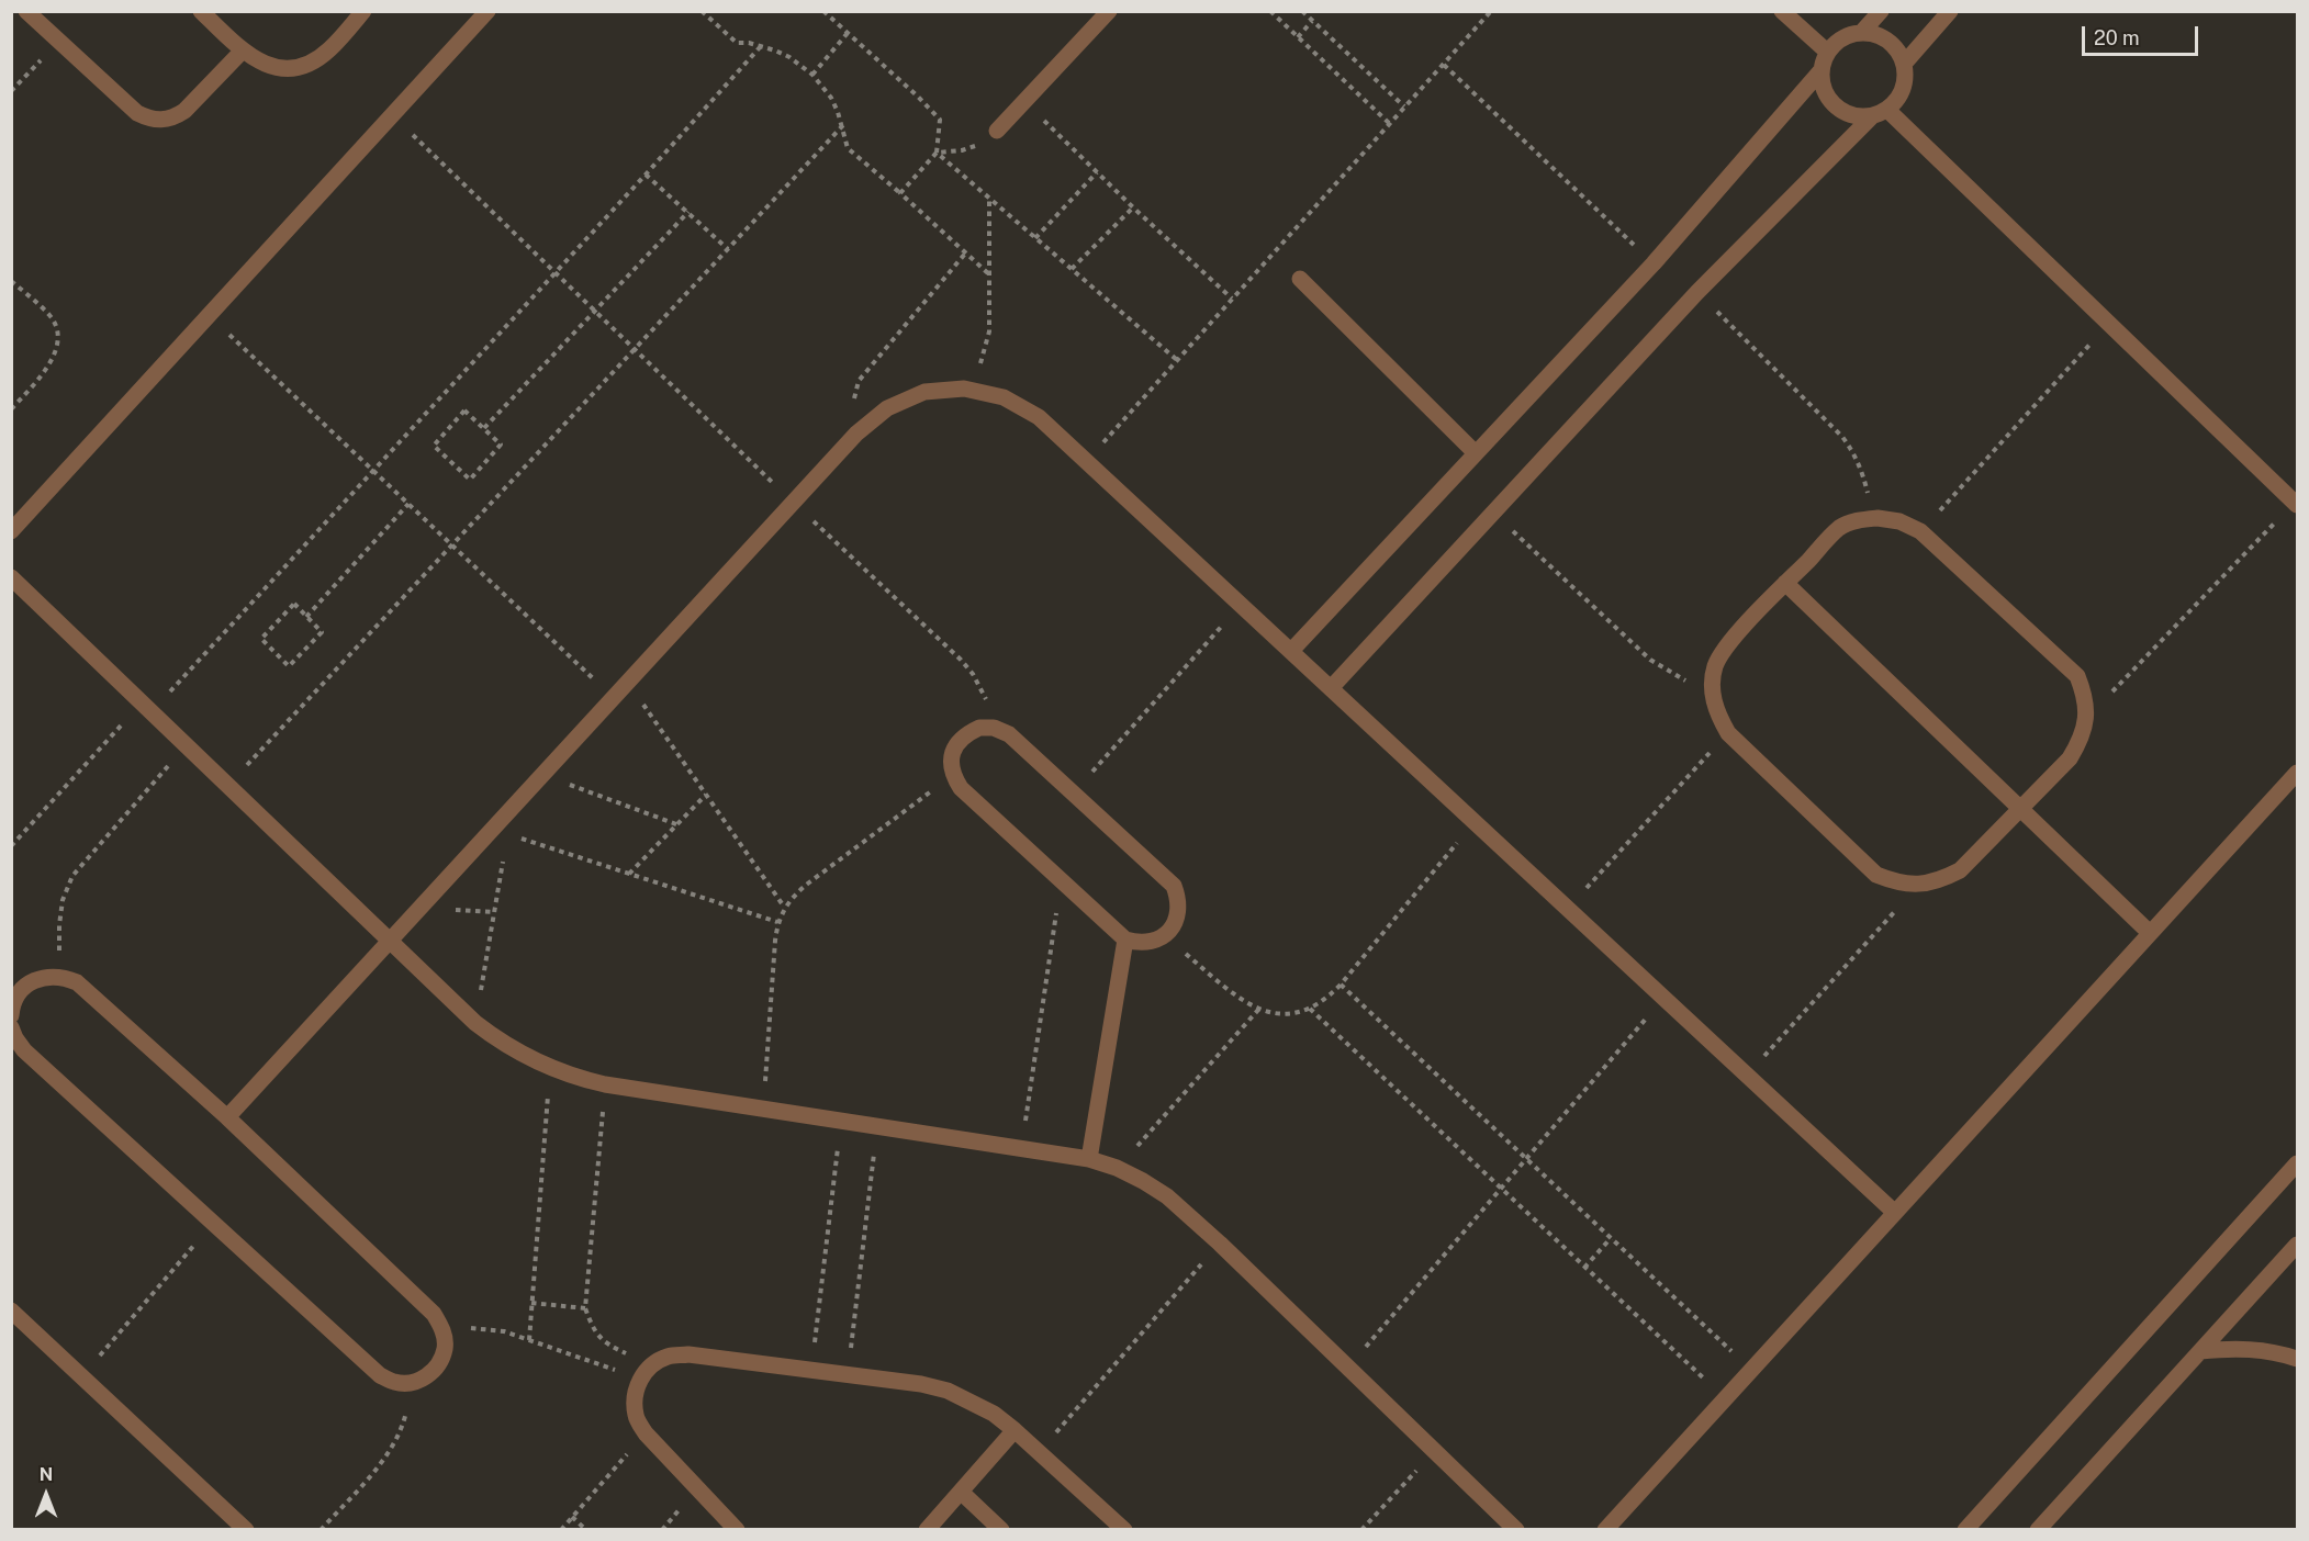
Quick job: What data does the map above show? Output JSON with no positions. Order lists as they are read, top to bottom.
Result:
{
  "scale_bar": "20 m",
  "north": "top"
}
